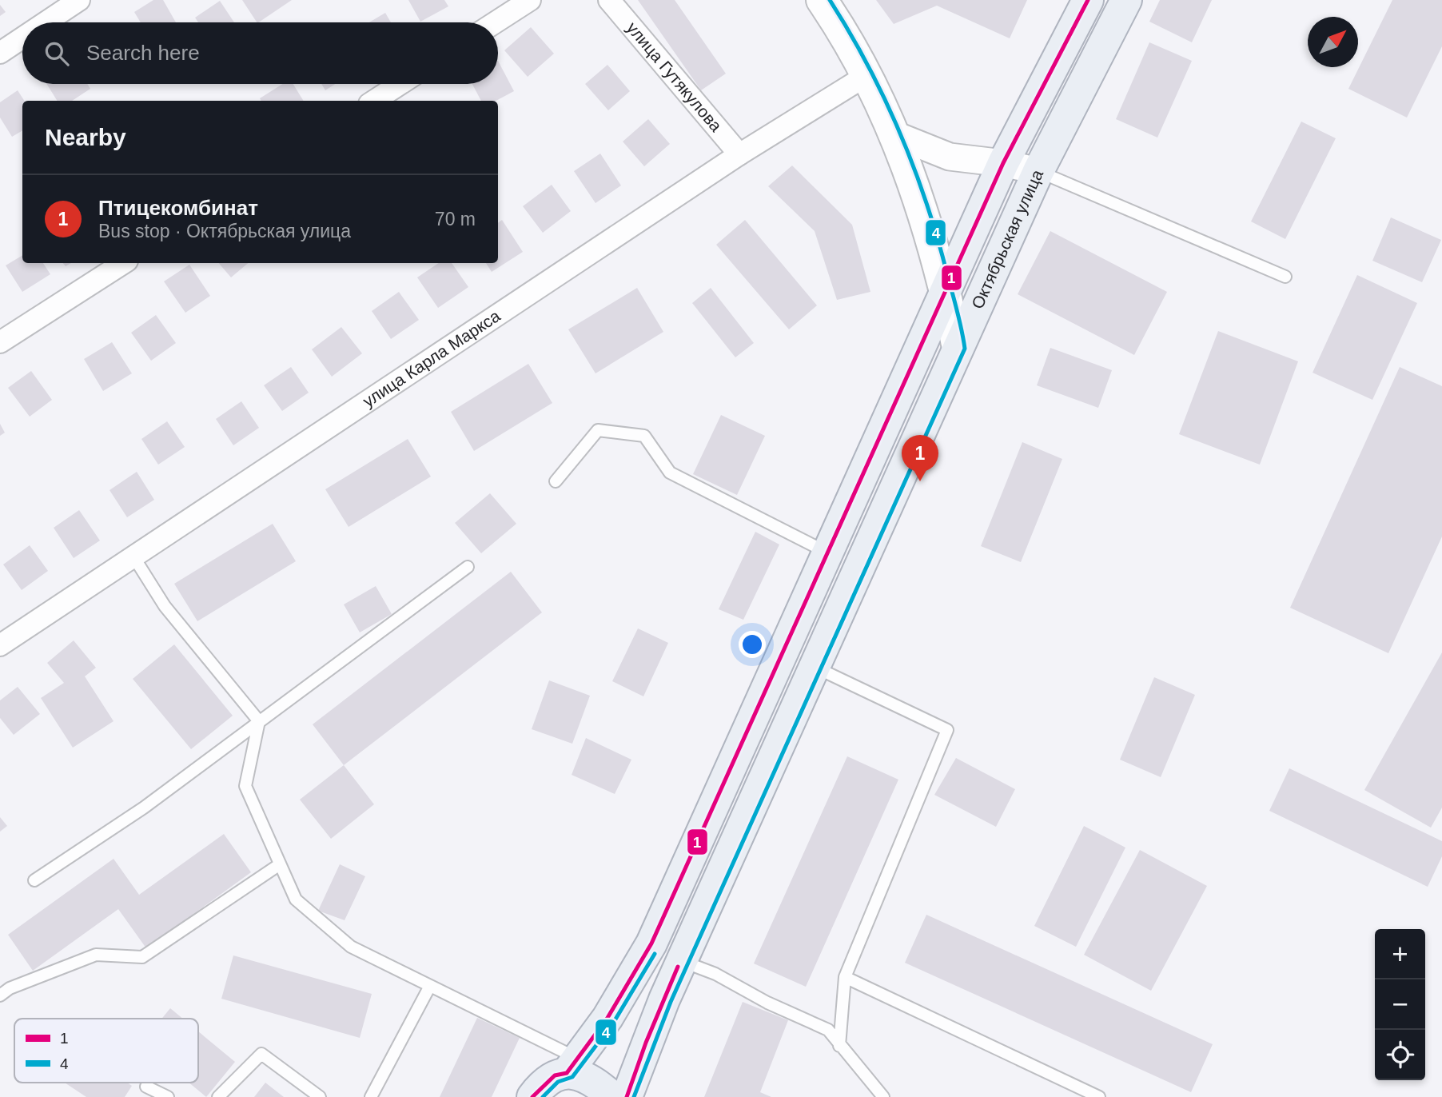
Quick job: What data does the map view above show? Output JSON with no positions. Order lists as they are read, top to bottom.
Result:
{
  "streets": {
    "main road": ["Октябрьская улица"],
    "street": ["улица Гутякулова", "улица Карла Маркса"]
  },
  "crossings": [
    ["улица Гутякулова", "улица Карла Маркса"]
  ],
  "lines": ["transit line 1", "transit line 4"],
  "legend": ["1", "4"],
  "north": "top right",
  "page": {
    "search": "Search here",
    "heading": "Nearby",
    "list": [
      {
        "mark": "1",
        "name": "Птицекомбинат",
        "note": "Bus stop · Октябрьская улица",
        "value": "70 m"
      }
    ],
    "pins": "1",
    "map_buttons": ["+", "−"]
  }
}
